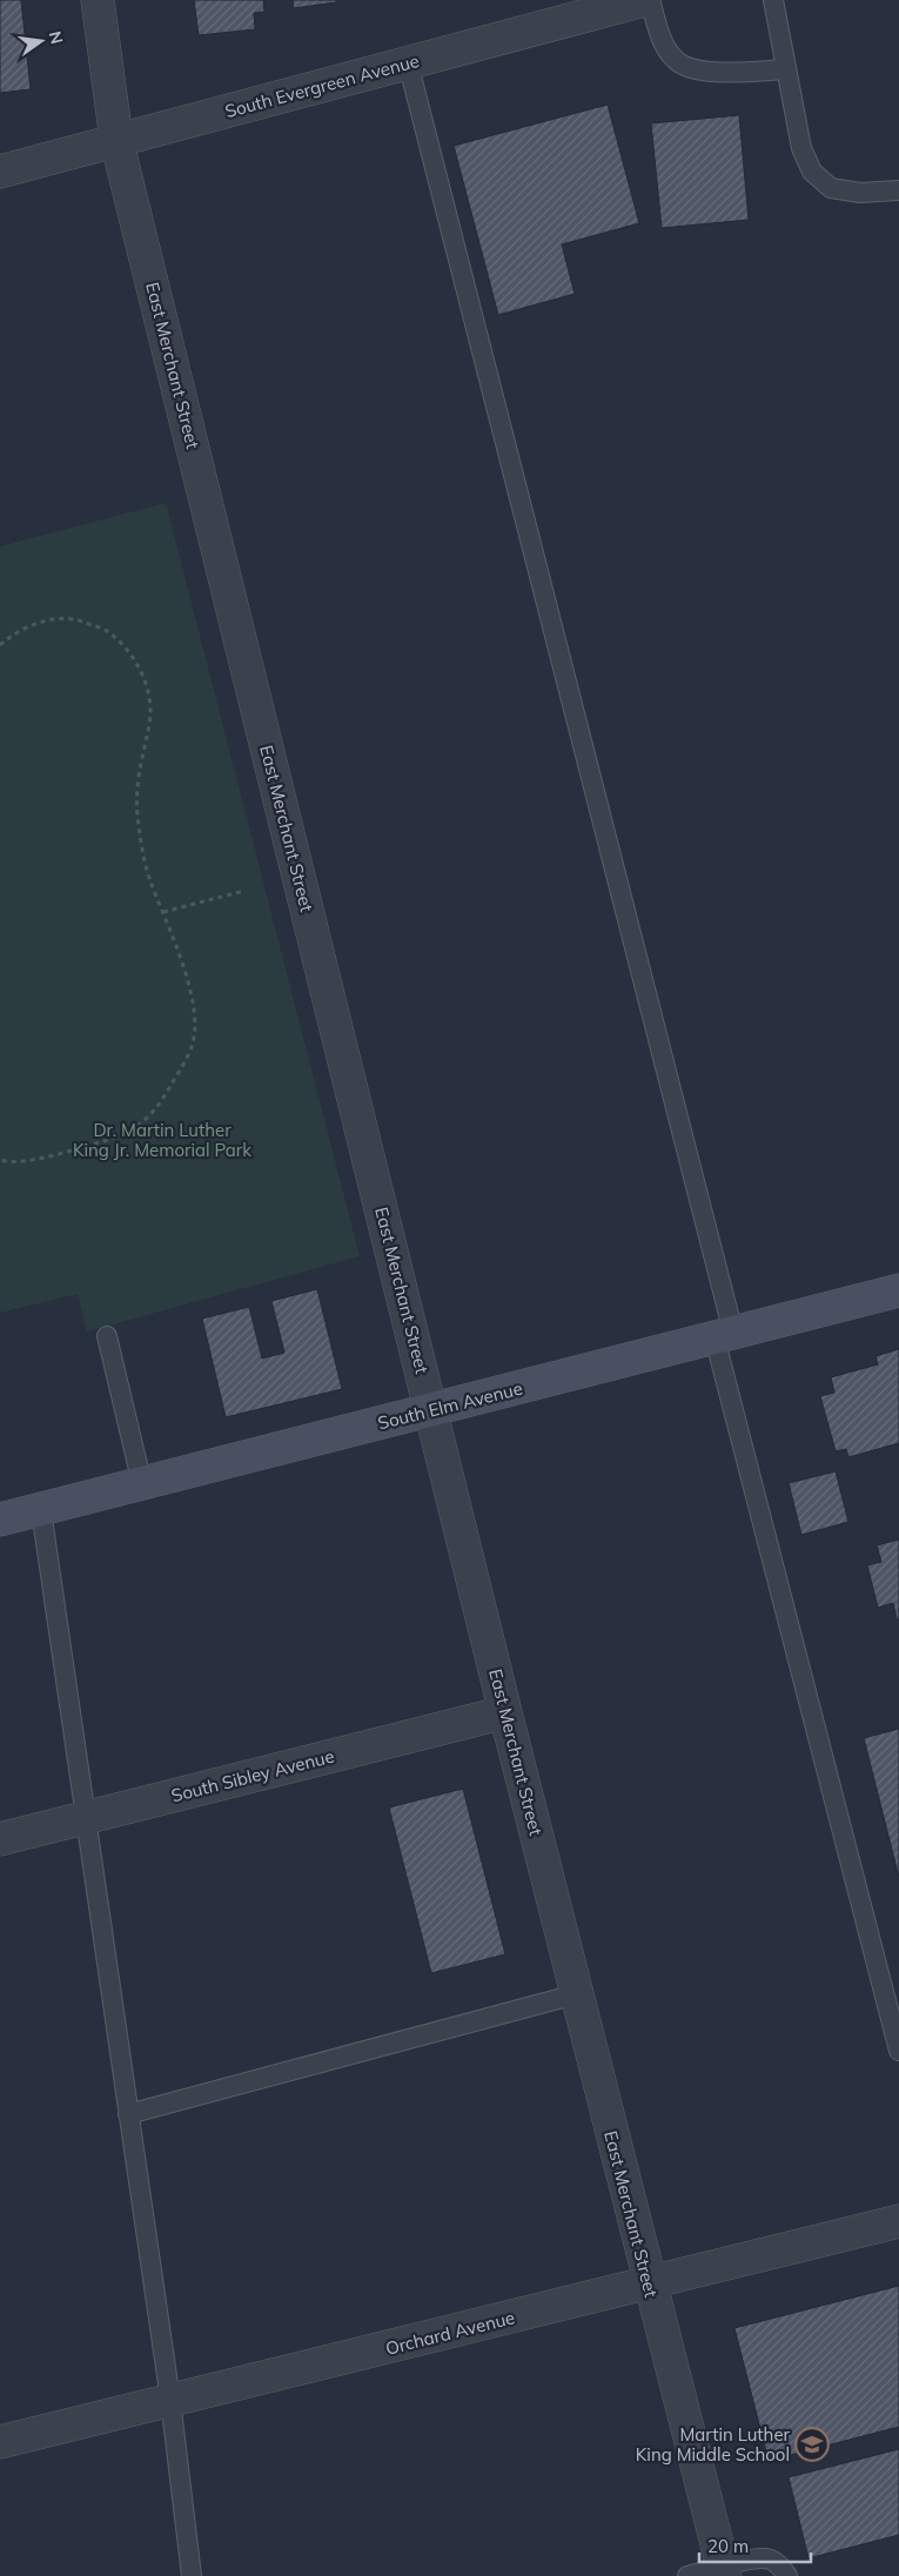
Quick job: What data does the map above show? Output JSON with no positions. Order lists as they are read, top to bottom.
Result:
{
  "streets": {
    "street": [
      "South Evergreen Avenue",
      "East Merchant Street",
      "South Elm Avenue",
      "South Sibley Avenue",
      "Orchard Avenue"
    ]
  },
  "crossings": [
    ["South Evergreen Avenue", "East Merchant Street"],
    ["East Merchant Street", "South Elm Avenue"],
    ["East Merchant Street", "South Sibley Avenue"],
    ["East Merchant Street", "Orchard Avenue"]
  ],
  "parks": ["Dr. Martin Luther King Jr. Memorial Park"],
  "places": {
    "school or university": ["Martin Luther King Middle School"]
  },
  "scale_bar": "20 m",
  "north": "right"
}
